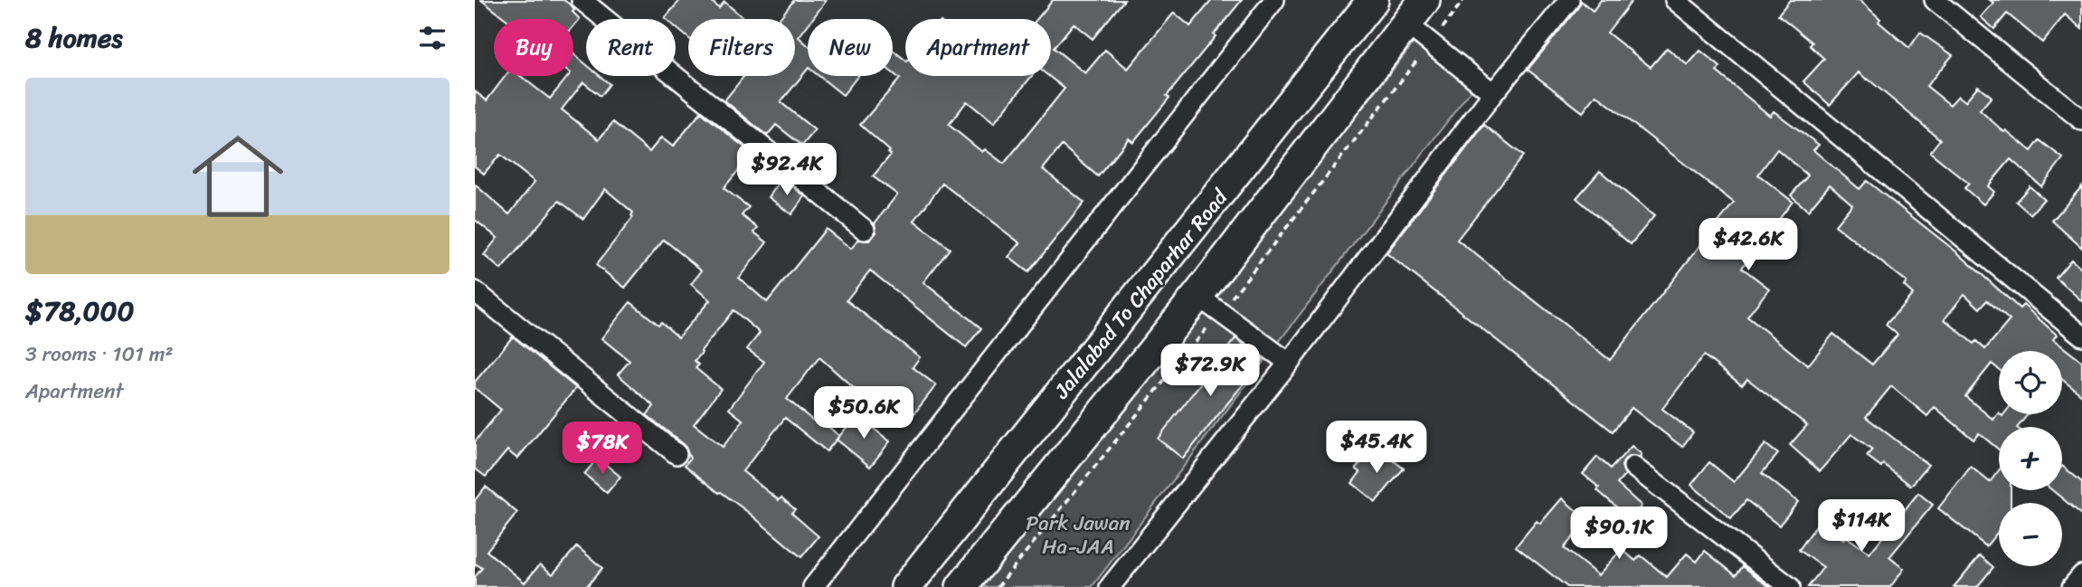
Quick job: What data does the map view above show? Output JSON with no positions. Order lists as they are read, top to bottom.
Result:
{
  "streets": {
    "main road": ["Jalalabad To Chaparhar Road"]
  },
  "parks": ["Park Jawan Ha-JAA"],
  "page": {
    "heading": "8 homes",
    "chip": [
      "Buy",
      "Rent",
      "Filters",
      "New",
      "Apartment"
    ],
    "list": [
      {
        "name": "$78,000",
        "note": "3 rooms · 101 m² · Apartment"
      }
    ],
    "price": [
      "$92.4K",
      "$42.6K",
      "$72.9K",
      "$50.6K",
      "$45.4K",
      "$78K",
      "$114K",
      "$90.1K"
    ],
    "map_buttons": ["+", "−"]
  }
}
